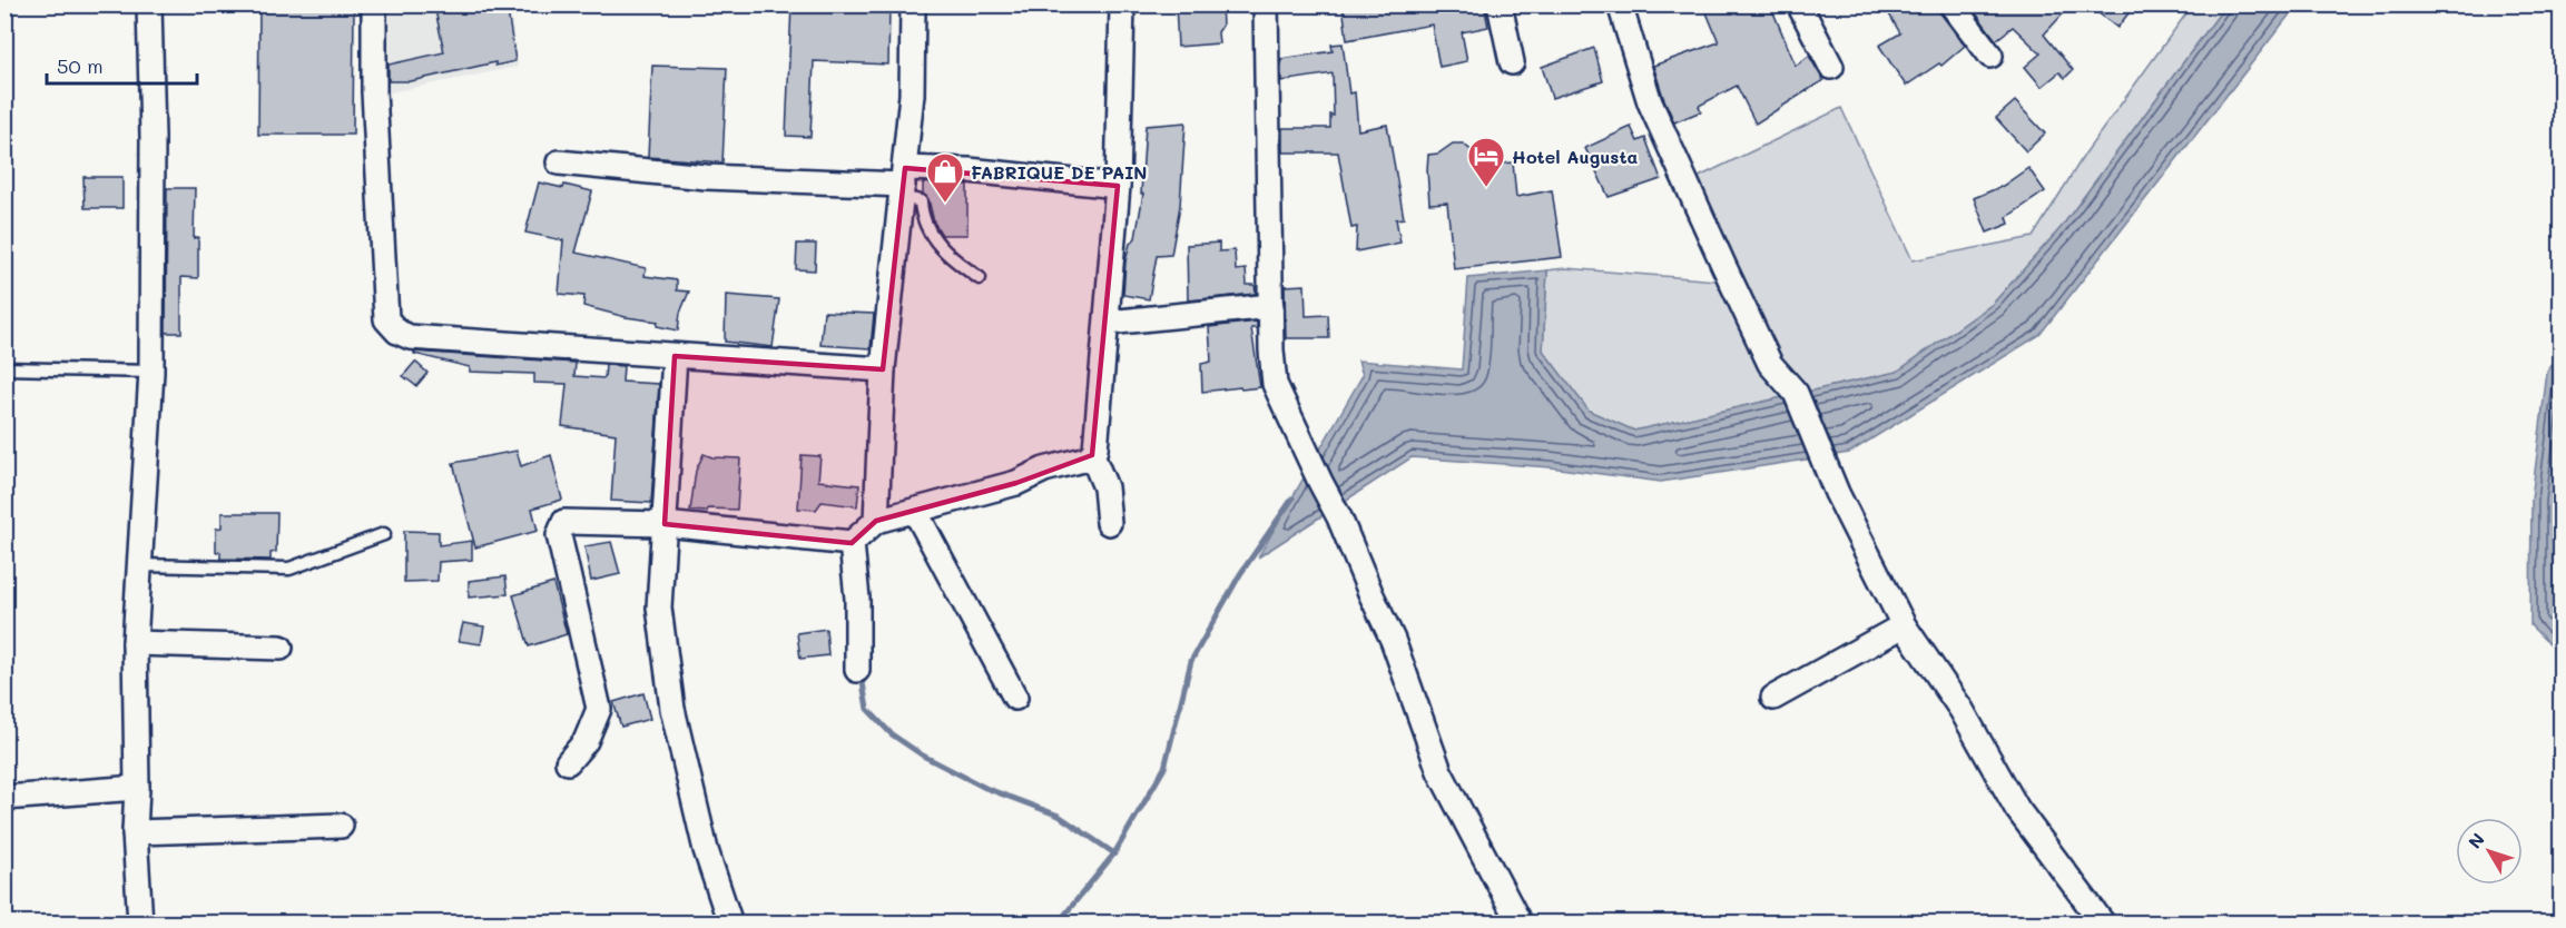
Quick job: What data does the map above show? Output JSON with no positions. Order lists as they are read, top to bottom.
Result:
{
  "places": {
    "hotel": ["Hotel Augusta"],
    "shop": ["FABRIQUE DE PAIN"]
  },
  "scale_bar": "50 m",
  "north": "top left"
}
